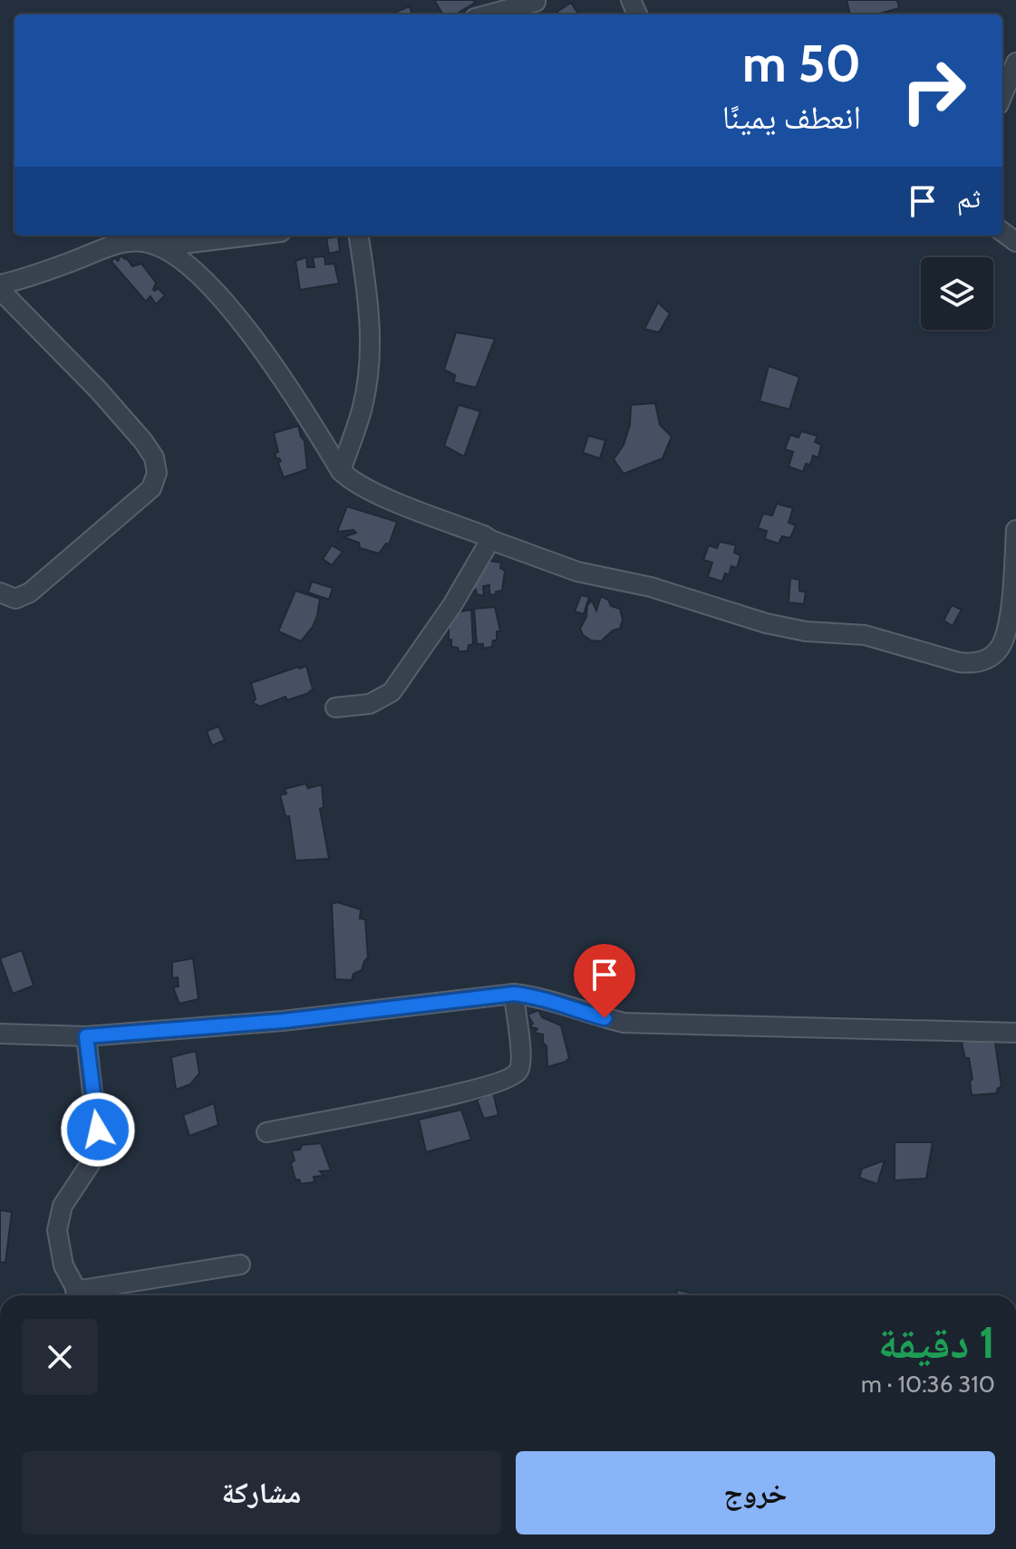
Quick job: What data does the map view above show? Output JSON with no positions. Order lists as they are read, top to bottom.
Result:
{
  "page": {
    "turn": ["50 m", "انعطف يمينًا"],
    "then": "ثم",
    "heading": ["1 دقيقة", "310 m · 10:36"],
    "buttons": ["خروج", "مشاركة"]
  }
}
